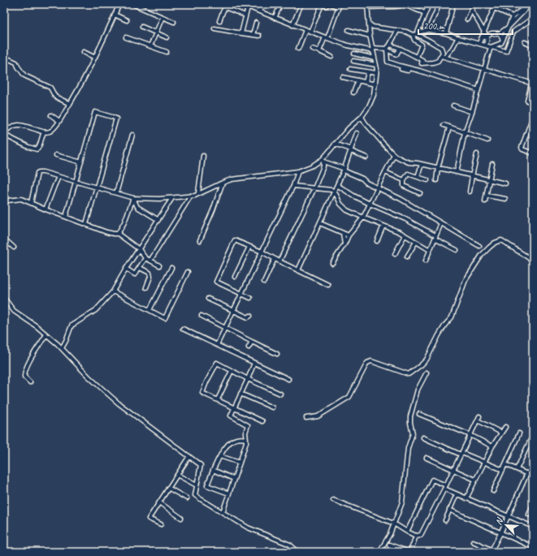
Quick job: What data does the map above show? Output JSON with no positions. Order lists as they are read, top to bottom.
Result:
{
  "scale_bar": "200 m",
  "north": "top left"
}
